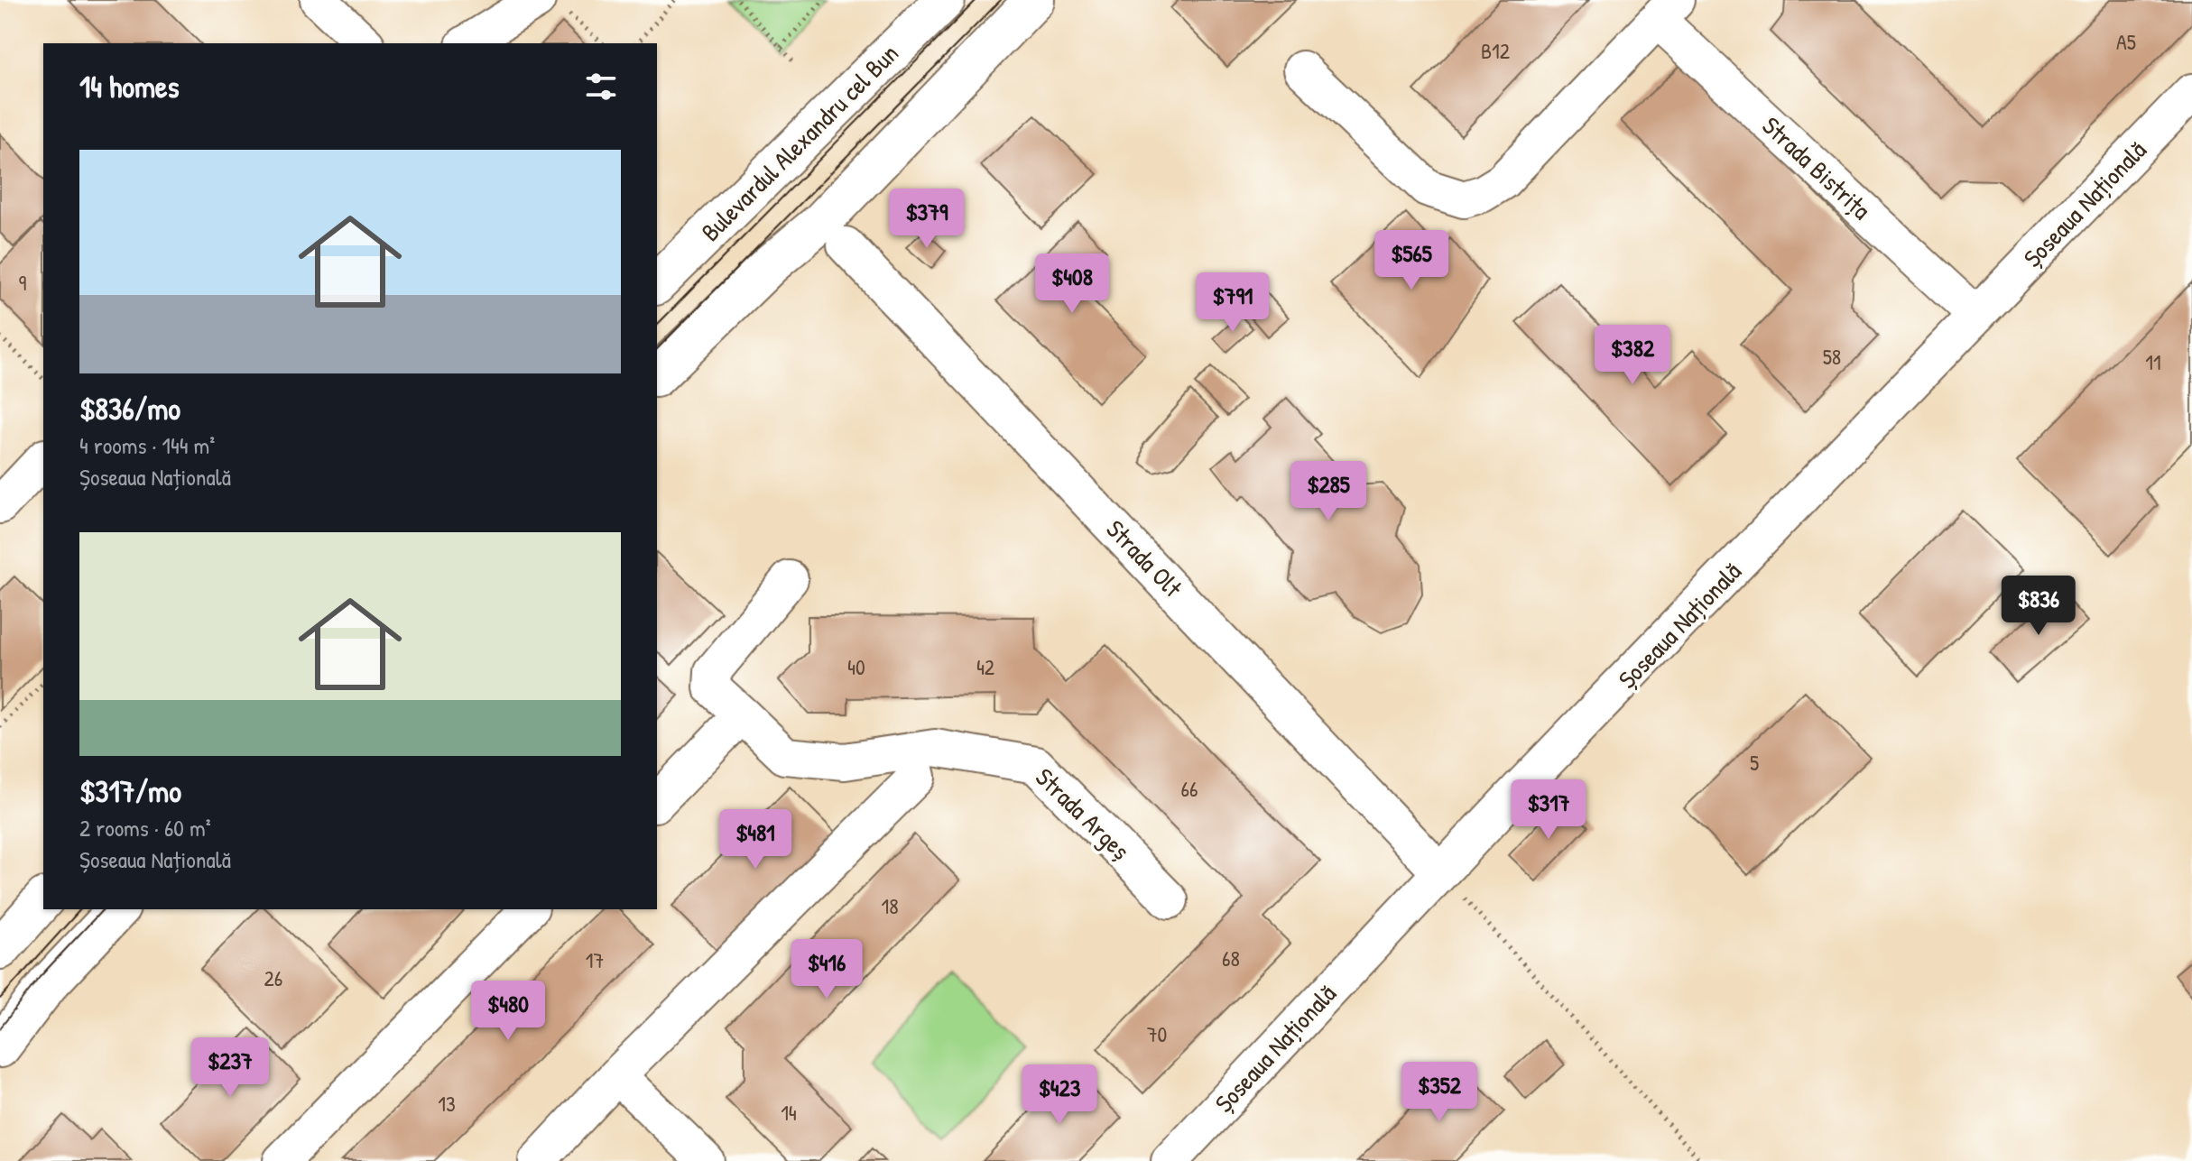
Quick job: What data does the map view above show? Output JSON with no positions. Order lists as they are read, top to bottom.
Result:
{
  "streets": {
    "main road": ["Bulevardul Alexandru cel Bun"],
    "street": [
      "Strada Bistrița",
      "Șoseaua Națională",
      "Strada Olt",
      "Strada Argeș"
    ]
  },
  "crossings": [
    ["Strada Bistrița", "Șoseaua Națională"],
    ["Șoseaua Națională", "Strada Olt"]
  ],
  "house_numbers": [
    "A5",
    "B12",
    "9",
    "58",
    "11",
    "40",
    "42",
    "5",
    "66",
    "18",
    "68",
    "17",
    "26",
    "70",
    "13",
    "14"
  ],
  "page": {
    "heading": "14 homes",
    "list": [
      {
        "name": "$836/mo",
        "note": "4 rooms · 144 m² · Șoseaua Națională"
      },
      {
        "name": "$317/mo",
        "note": "2 rooms · 60 m² · Șoseaua Națională"
      }
    ],
    "price": [
      "$379",
      "$565",
      "$408",
      "$791",
      "$382",
      "$285",
      "$836",
      "$317",
      "$481",
      "$416",
      "$480",
      "$237",
      "$352",
      "$423"
    ]
  }
}
